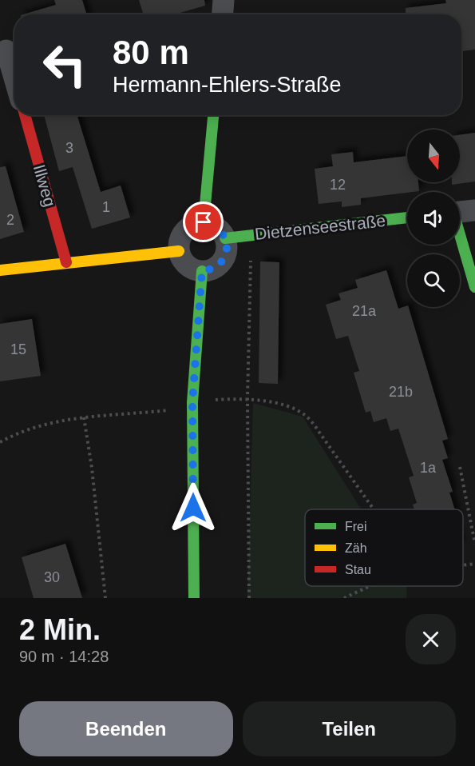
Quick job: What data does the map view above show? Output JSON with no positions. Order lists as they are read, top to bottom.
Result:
{
  "streets": {
    "street": ["Illweg", "Dietzenseestraße"]
  },
  "house_numbers": [
    "3",
    "12",
    "1",
    "2",
    "21a",
    "15",
    "21b",
    "1a",
    "30"
  ],
  "legend": ["Frei", "Zäh", "Stau"],
  "north": "bottom",
  "page": {
    "turn": ["80 m", "Hermann-Ehlers-Straße"],
    "heading": ["2 Min.", "90 m · 14:28"],
    "buttons": ["Beenden", "Teilen"]
  }
}
